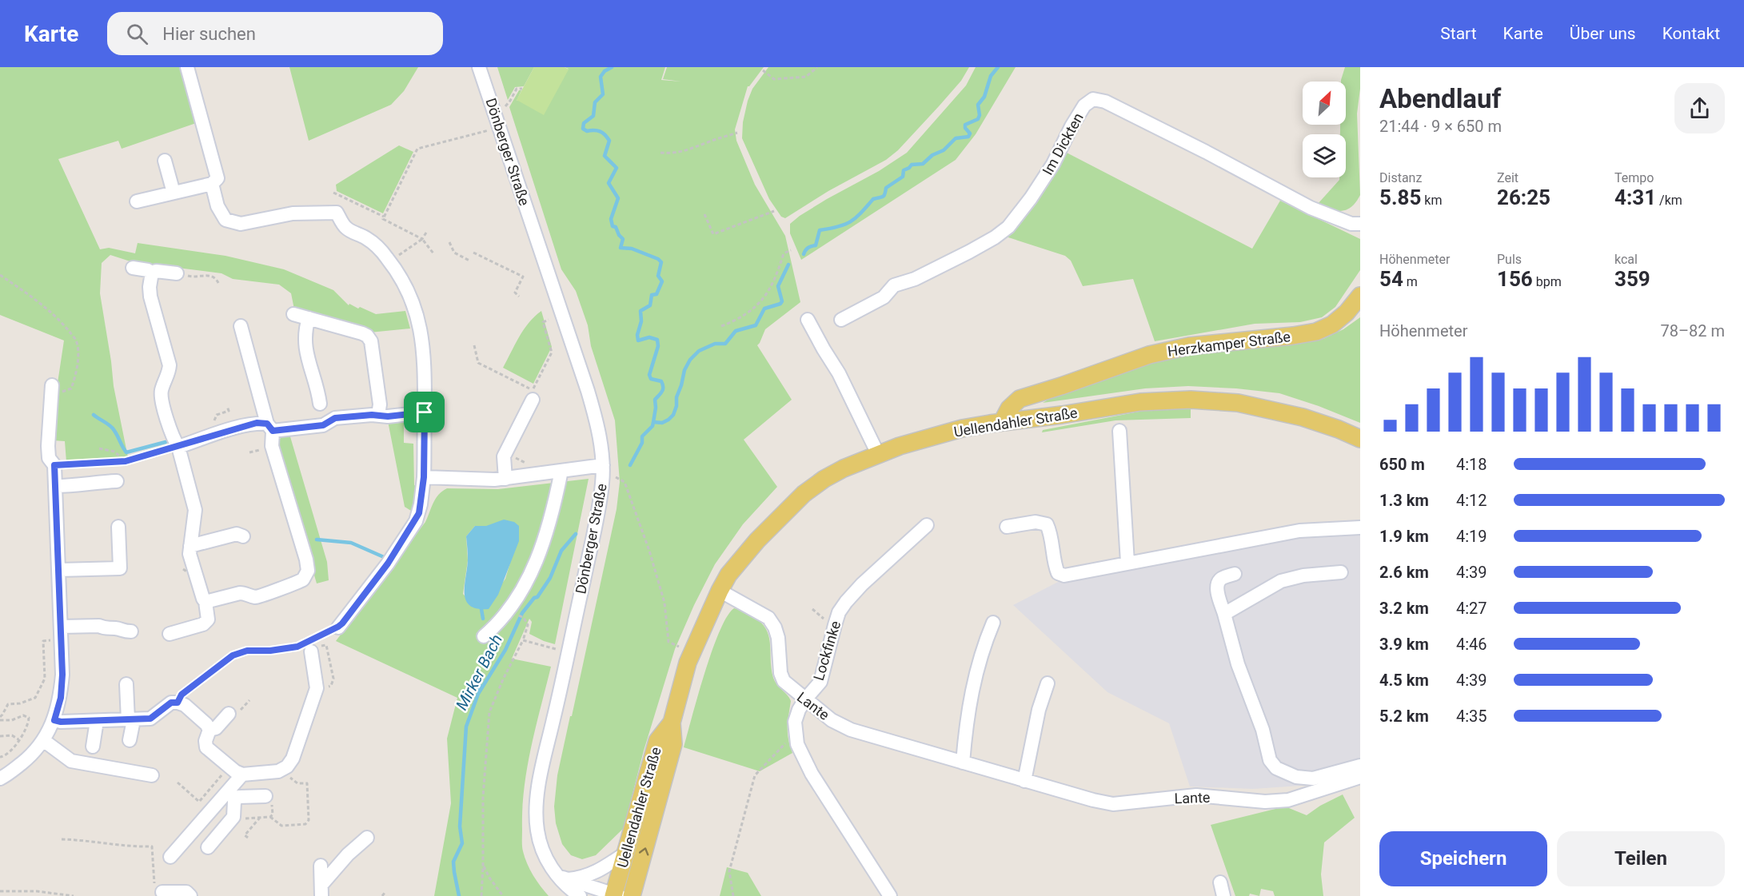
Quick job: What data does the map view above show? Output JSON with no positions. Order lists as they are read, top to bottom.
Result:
{
  "streets": {
    "main road": ["Herzkamper Straße", "Uellendahler Straße"],
    "street": [
      "Im Dickten",
      "Dönberger Straße",
      "Lockfinke",
      "Lante"
    ]
  },
  "crossings": [
    ["Herzkamper Straße", "Uellendahler Straße"],
    ["Uellendahler Straße", "Lante"],
    ["Lockfinke", "Lante"]
  ],
  "water": ["Mirker Bach"],
  "north": "top right",
  "page": {
    "header": "Karte",
    "search": "Hier suchen",
    "nav": [
      "Start",
      "Karte",
      "Über uns",
      "Kontakt"
    ],
    "heading": ["Abendlauf", "21:44 · 9 × 650 m"],
    "stats": [
      ["Distanz", "5.85 km"],
      ["Zeit", "26:25"],
      ["Tempo", "4:31 /km"],
      ["Höhenmeter", "54 m"],
      ["Puls", "156 bpm"],
      ["kcal", "359"]
    ],
    "chart": ["Höhenmeter", "78–82 m"],
    "list": [
      {
        "name": "650 m",
        "note": "4:18"
      },
      {
        "name": "1.3 km",
        "note": "4:12"
      },
      {
        "name": "1.9 km",
        "note": "4:19"
      },
      {
        "name": "2.6 km",
        "note": "4:39"
      },
      {
        "name": "3.2 km",
        "note": "4:27"
      },
      {
        "name": "3.9 km",
        "note": "4:46"
      },
      {
        "name": "4.5 km",
        "note": "4:39"
      },
      {
        "name": "5.2 km",
        "note": "4:35"
      }
    ],
    "buttons": ["Speichern", "Teilen"]
  }
}
